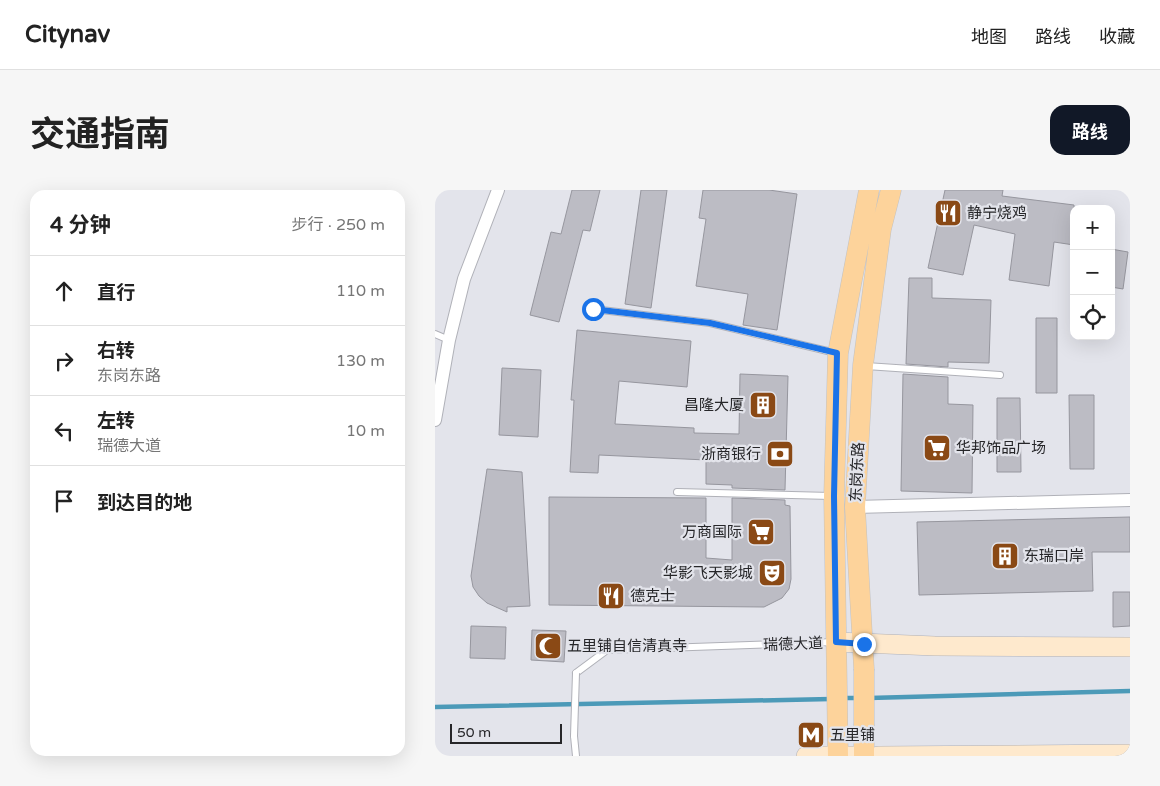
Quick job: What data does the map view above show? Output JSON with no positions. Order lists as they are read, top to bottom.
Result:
{
  "streets": {
    "main road": ["东岗东路"],
    "street": ["瑞德大道"]
  },
  "crossings": [
    ["东岗东路", "瑞德大道"]
  ],
  "places": {
    "restaurant": ["静宁烧鸡", "德克士"],
    "building": ["昌隆大厦", "东瑞口岸"],
    "supermarket": ["华邦饰品广场", "万商国际"],
    "bank": ["浙商银行"],
    "theatre": ["华影飞天影城"],
    "mosque": ["五里铺自信清真寺"],
    "metro station": ["五里铺"]
  },
  "scale_bar": "50 m",
  "page": {
    "header": "Citynav",
    "nav": ["地图", "路线", "收藏"],
    "title": "交通指南",
    "buttons": "路线",
    "heading": ["4 分钟", "步行 · 250 m"],
    "map_buttons": ["+", "−"],
    "list": [
      ["直行", "110 m"],
      ["右转", "东岗东路", "130 m"],
      ["左转", "瑞德大道", "10 m"],
      "到达目的地"
    ],
    "scale": "50 m"
  }
}
